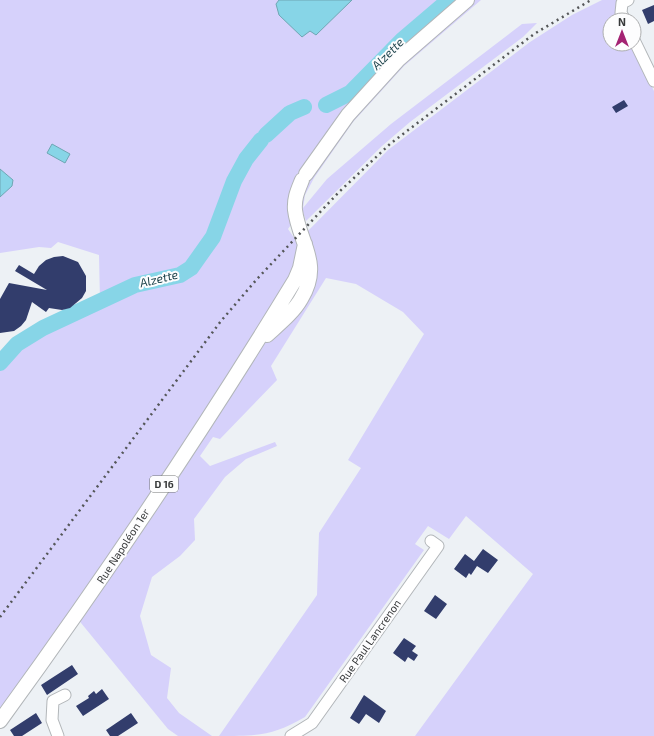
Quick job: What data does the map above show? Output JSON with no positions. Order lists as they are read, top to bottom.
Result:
{
  "streets": {
    "main road": ["D 16", "Rue Napoléon 1er"],
    "street": ["Rue Paul Lancrenon"]
  },
  "water": ["Alzette"],
  "north": "top"
}
